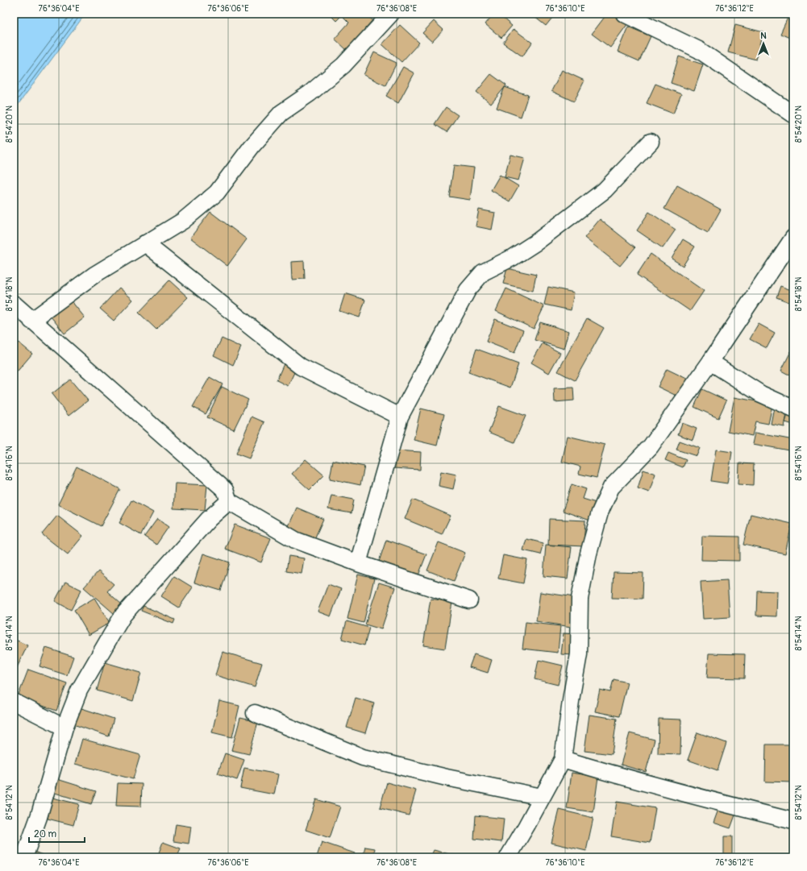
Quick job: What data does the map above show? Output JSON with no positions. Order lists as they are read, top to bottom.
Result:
{
  "scale_bar": "20 m",
  "north": "top",
  "coordinates": [
    "76°36'04\"E",
    "76°36'06\"E",
    "76°36'08\"E",
    "76°36'10\"E",
    "76°36'12\"E",
    "8°54'20\"N",
    "8°54'18\"N",
    "8°54'16\"N",
    "8°54'14\"N",
    "8°54'12\"N"
  ]
}
